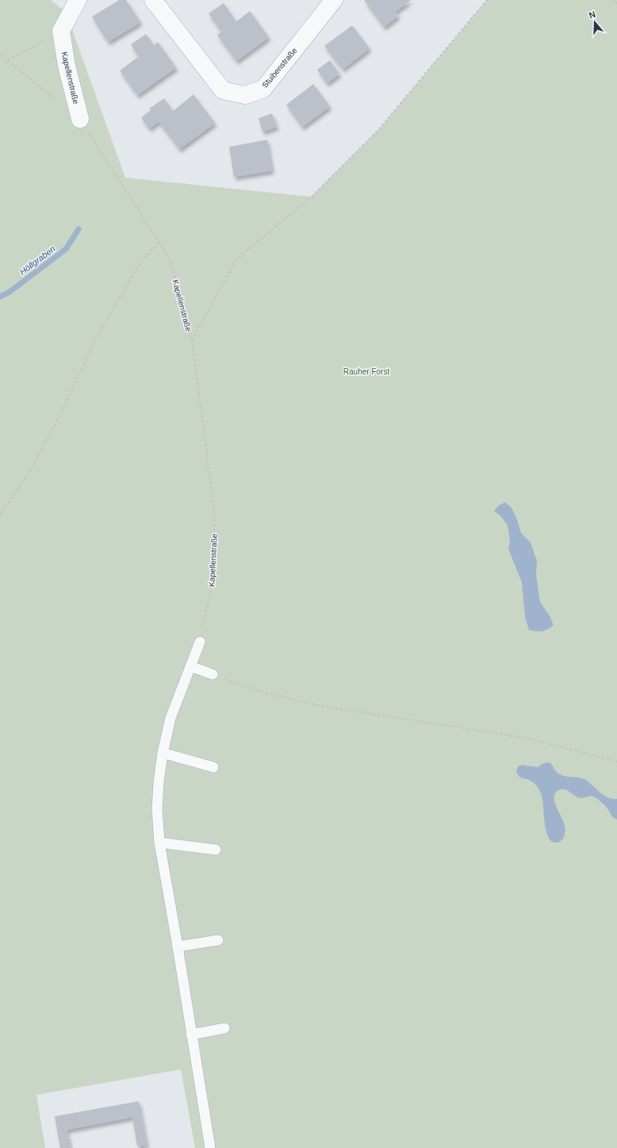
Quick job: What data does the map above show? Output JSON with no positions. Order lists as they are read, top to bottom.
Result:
{
  "streets": {
    "street": ["Stuibenstraße", "Kapellenstraße"]
  },
  "water": ["Höllgraben"],
  "parks": ["Rauher Forst"],
  "north": "top"
}
